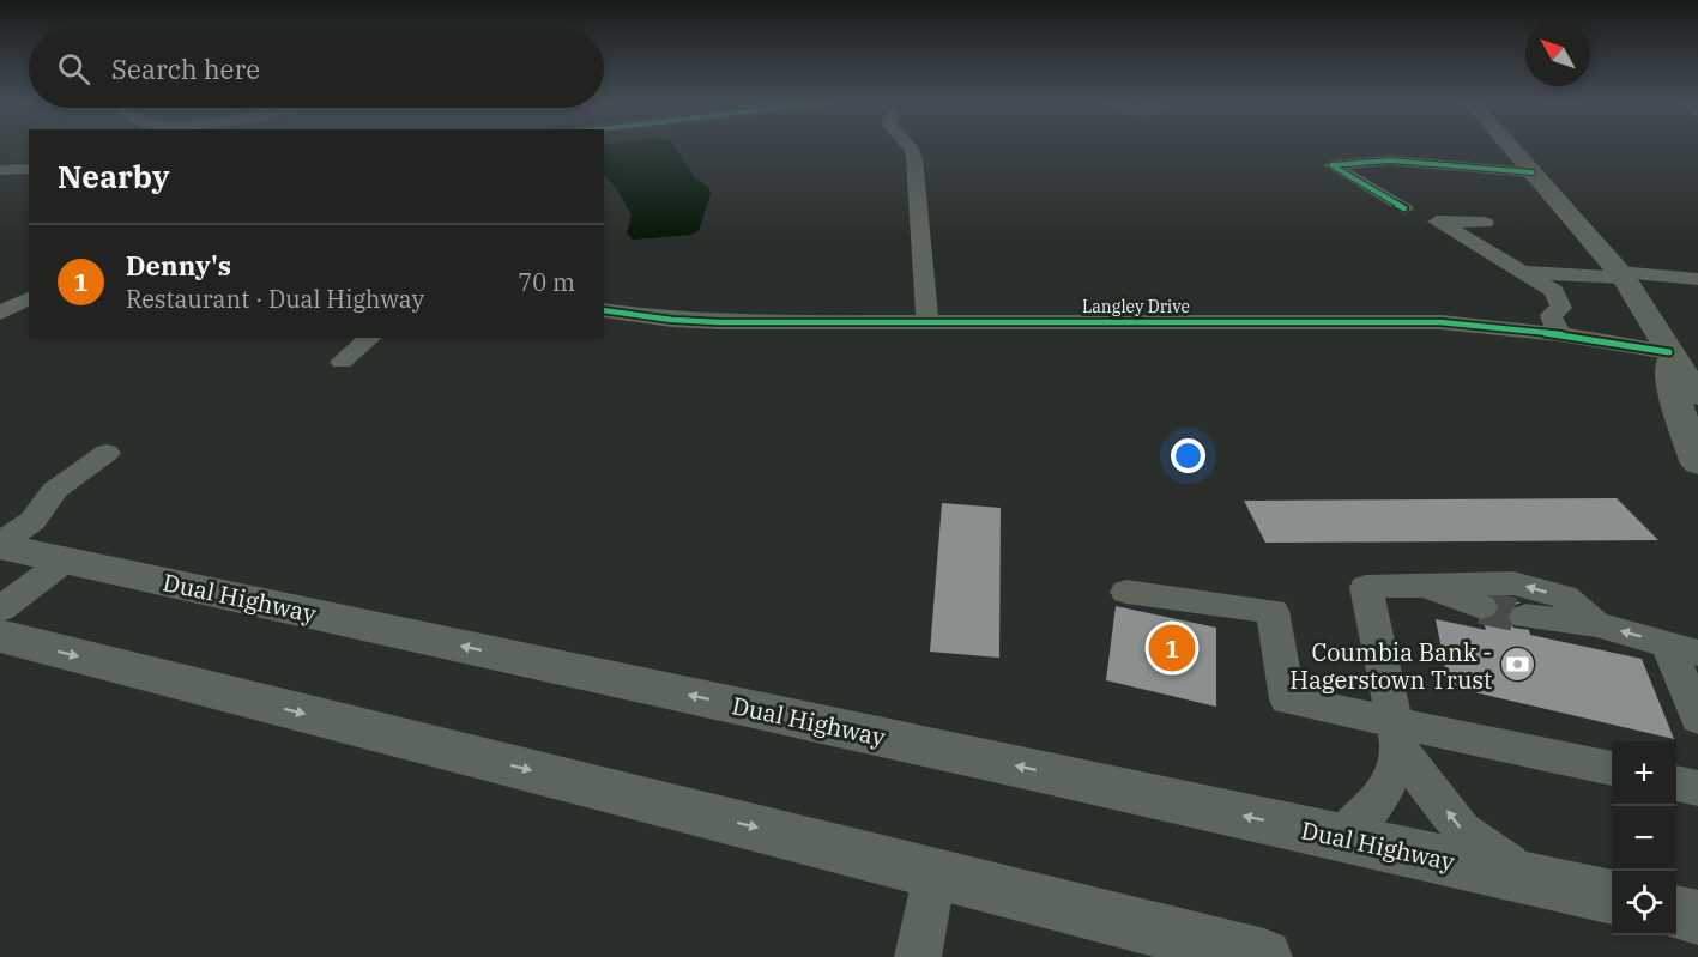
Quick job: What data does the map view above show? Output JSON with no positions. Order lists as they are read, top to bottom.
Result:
{
  "streets": {
    "main road": ["Dual Highway"],
    "street": ["Langley Drive"]
  },
  "places": {
    "bank": ["Coumbia Bank - Hagerstown Trust"]
  },
  "north": "top left",
  "page": {
    "search": "Search here",
    "heading": "Nearby",
    "list": [
      {
        "mark": "1",
        "name": "Denny's",
        "note": "Restaurant · Dual Highway",
        "value": "70 m"
      }
    ],
    "pins": "1",
    "map_buttons": ["+", "−"]
  }
}
